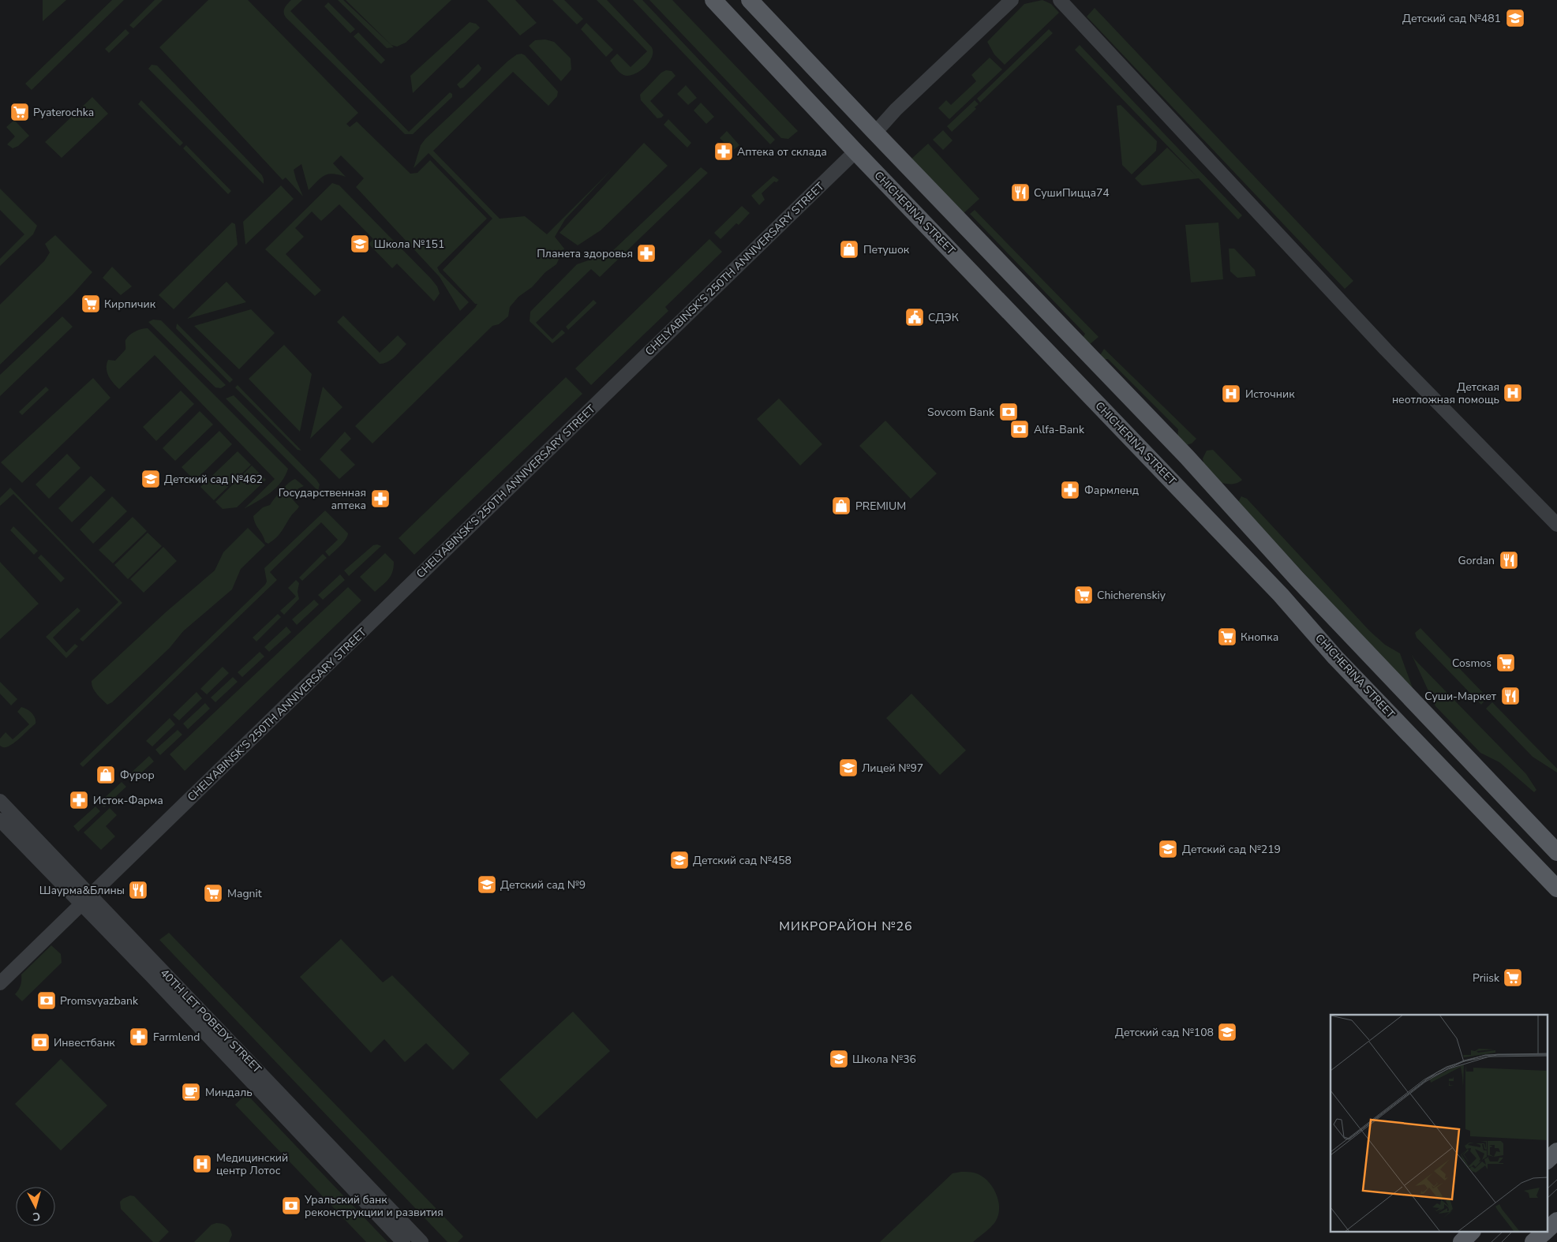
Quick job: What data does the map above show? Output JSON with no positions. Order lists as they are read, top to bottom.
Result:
{
  "streets": {
    "main road": ["CHICHERINA STREET", "CHELYABINSK'S 250TH ANNIVERSARY STREET"],
    "street": ["40TH LET POBEDY STREET"]
  },
  "crossings": [
    ["CHICHERINA STREET", "CHELYABINSK'S 250TH ANNIVERSARY STREET"],
    ["CHELYABINSK'S 250TH ANNIVERSARY STREET", "40TH LET POBEDY STREET"]
  ],
  "districts": ["МИКРОРАЙОН №26"],
  "places": {
    "school or university": [
      "Детский сад №481",
      "Школа №151",
      "Детский сад №462",
      "Лицей №97",
      "Детский сад №219",
      "Детский сад №458",
      "Детский сад №9",
      "Детский сад №108",
      "Школа №36"
    ],
    "supermarket": [
      "Pyaterochka",
      "Кирпичик",
      "Chicherenskiy",
      "Кнопка",
      "Cosmos",
      "Magnit",
      "Priisk"
    ],
    "pharmacy": [
      "Аптека от склада",
      "Планета здоровья",
      "Фармленд",
      "Государственная аптека",
      "Исток-Фарма",
      "Farmlend"
    ],
    "restaurant": [
      "СушиПицца74",
      "Gordan",
      "Суши-Маркет",
      "Шаурма&Блины"
    ],
    "shop": ["Петушок", "PREMIUM", "Фурор"],
    "public building": ["СДЭК"],
    "hospital": ["Детская неотложная помощь", "Источник", "Медицинский центр Лотос"],
    "bank": [
      "Sovcom Bank",
      "Alfa-Bank",
      "Promsvyazbank",
      "Инвестбанк",
      "Уральский банк реконструкции и развития"
    ],
    "cafe": ["Миндаль"]
  },
  "north": "bottom"
}
